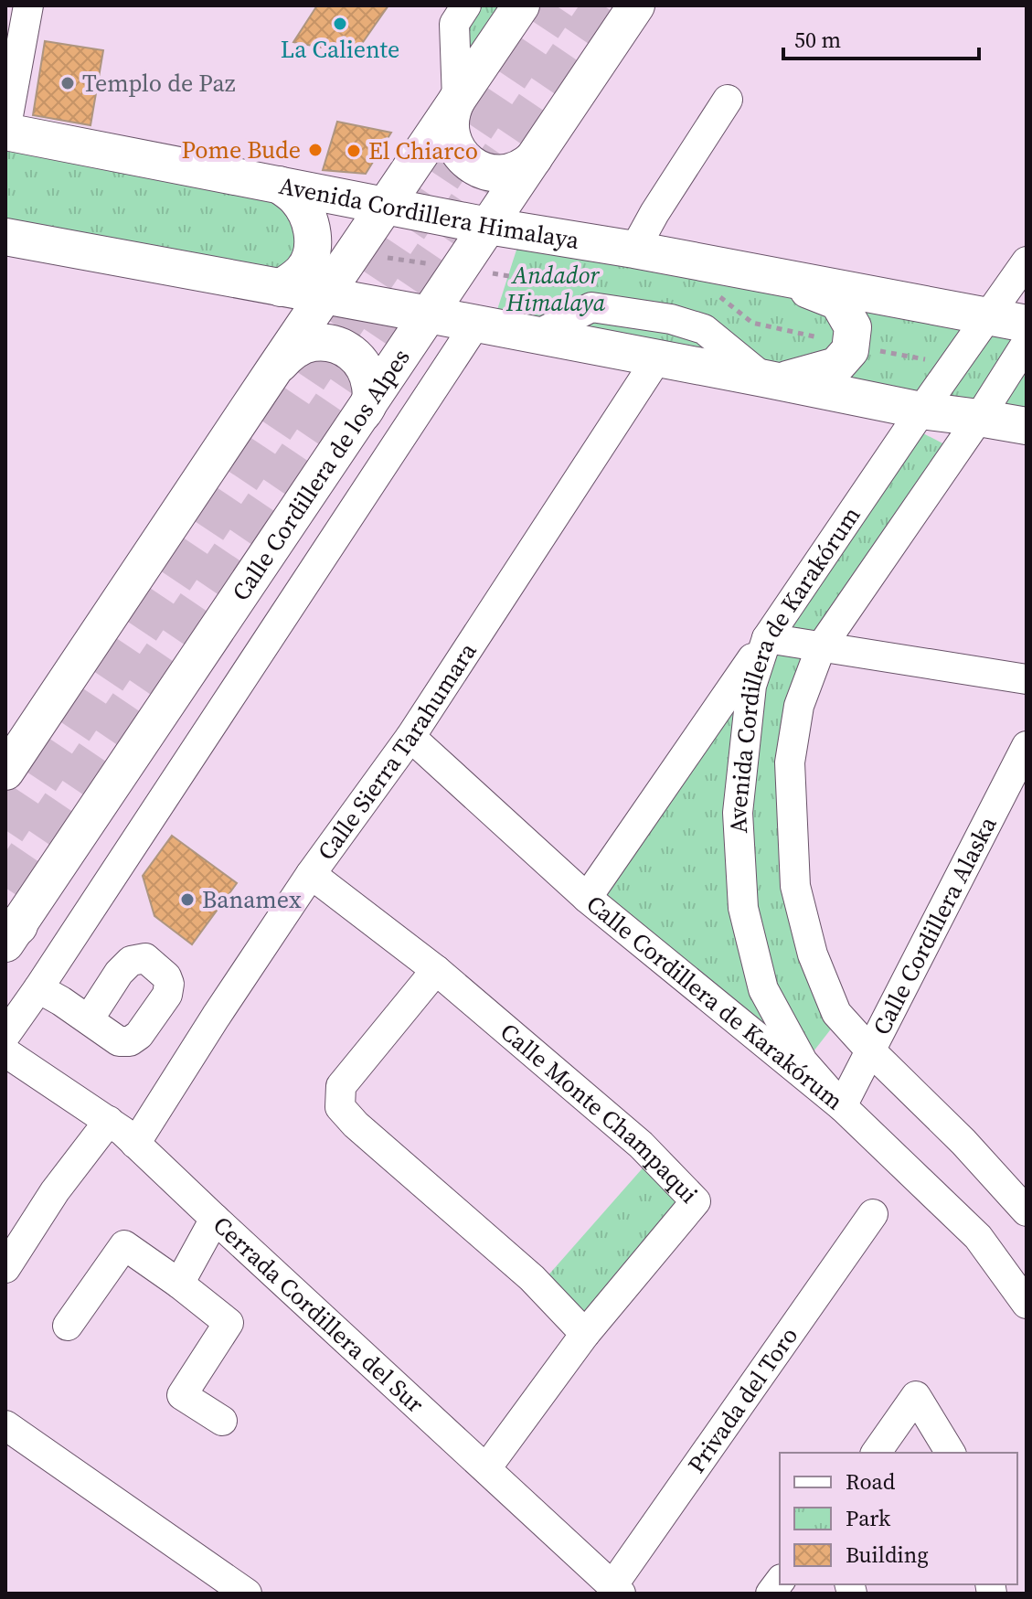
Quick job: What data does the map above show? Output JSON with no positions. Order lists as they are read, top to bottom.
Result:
{
  "streets": {
    "main road": ["Avenida Cordillera Himalaya", "Calle Cordillera de los Alpes"],
    "street": [
      "Avenida Cordillera de Karakórum",
      "Calle Sierra Tarahumara",
      "Calle Cordillera Alaska",
      "Calle Cordillera de Karakórum",
      "Calle Monte Champaqui",
      "Cerrada Cordillera del Sur",
      "Privada del Toro"
    ]
  },
  "crossings": [
    ["Avenida Cordillera Himalaya", "Calle Cordillera de los Alpes"],
    ["Avenida Cordillera Himalaya", "Avenida Cordillera de Karakórum"],
    ["Avenida Cordillera de Karakórum", "Calle Cordillera Alaska"],
    ["Avenida Cordillera de Karakórum", "Calle Cordillera de Karakórum"],
    ["Calle Sierra Tarahumara", "Calle Monte Champaqui"],
    ["Calle Sierra Tarahumara", "Cerrada Cordillera del Sur"],
    ["Calle Cordillera Alaska", "Calle Cordillera de Karakórum"],
    ["Calle Monte Champaqui", "Cerrada Cordillera del Sur"],
    ["Cerrada Cordillera del Sur", "Privada del Toro"]
  ],
  "parks": ["Andador Himalaya"],
  "places": [
    "La Caliente",
    "Templo de Paz",
    "Pome Bude",
    "El Chiarco",
    "Banamex"
  ],
  "legend": ["Road", "Park", "Building"],
  "scale_bar": "50 m"
}
